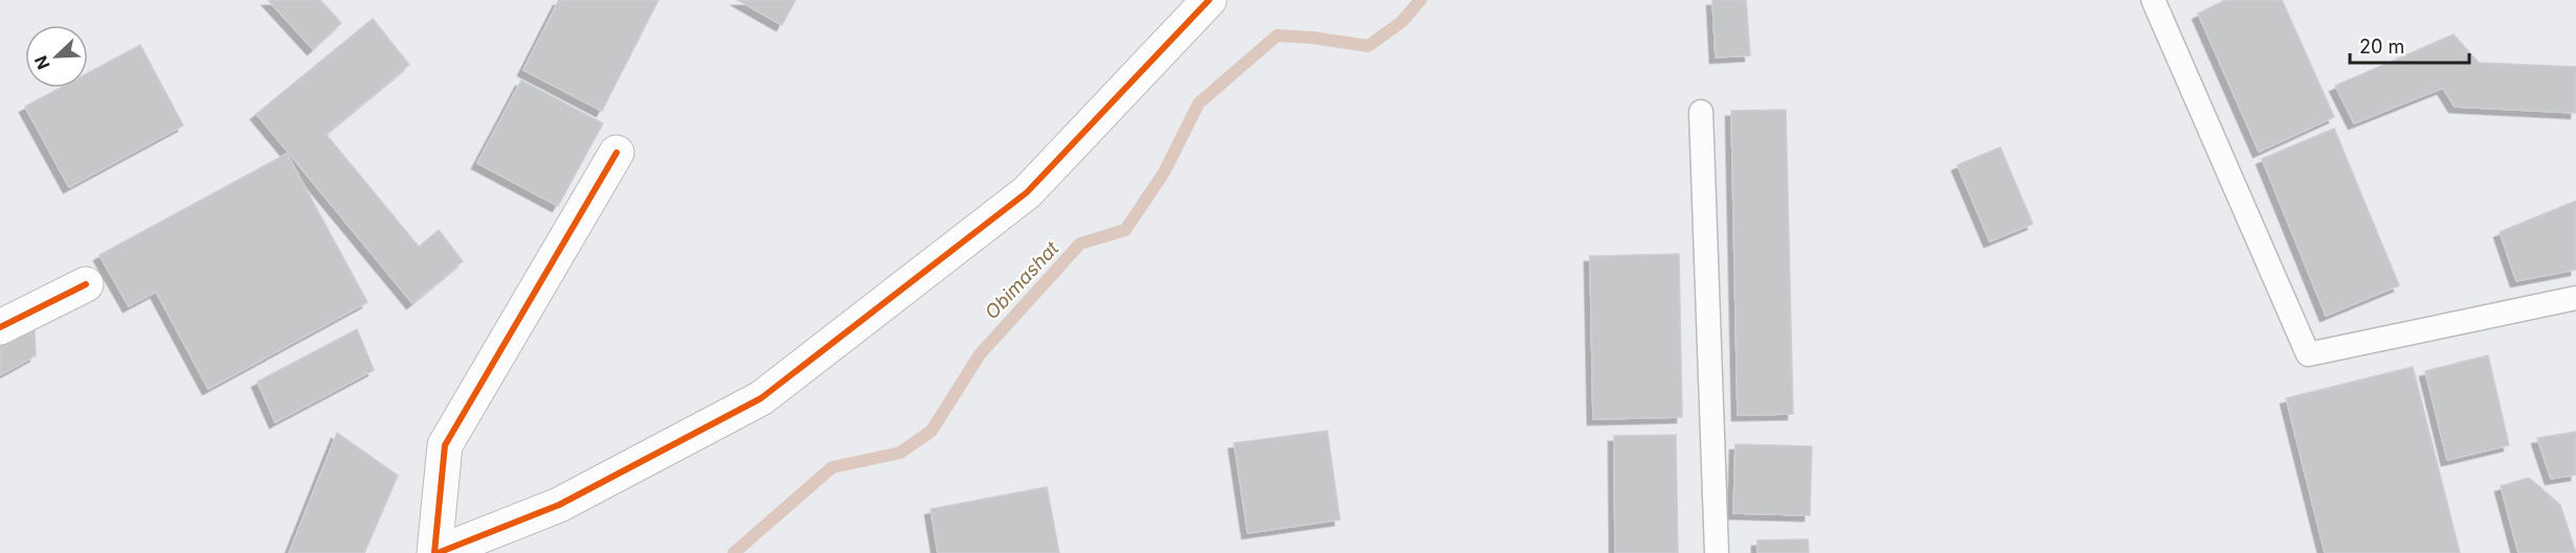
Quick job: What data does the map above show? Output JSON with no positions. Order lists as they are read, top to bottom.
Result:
{
  "water": ["Obimashat"],
  "scale_bar": "20 m",
  "north": "bottom left"
}
